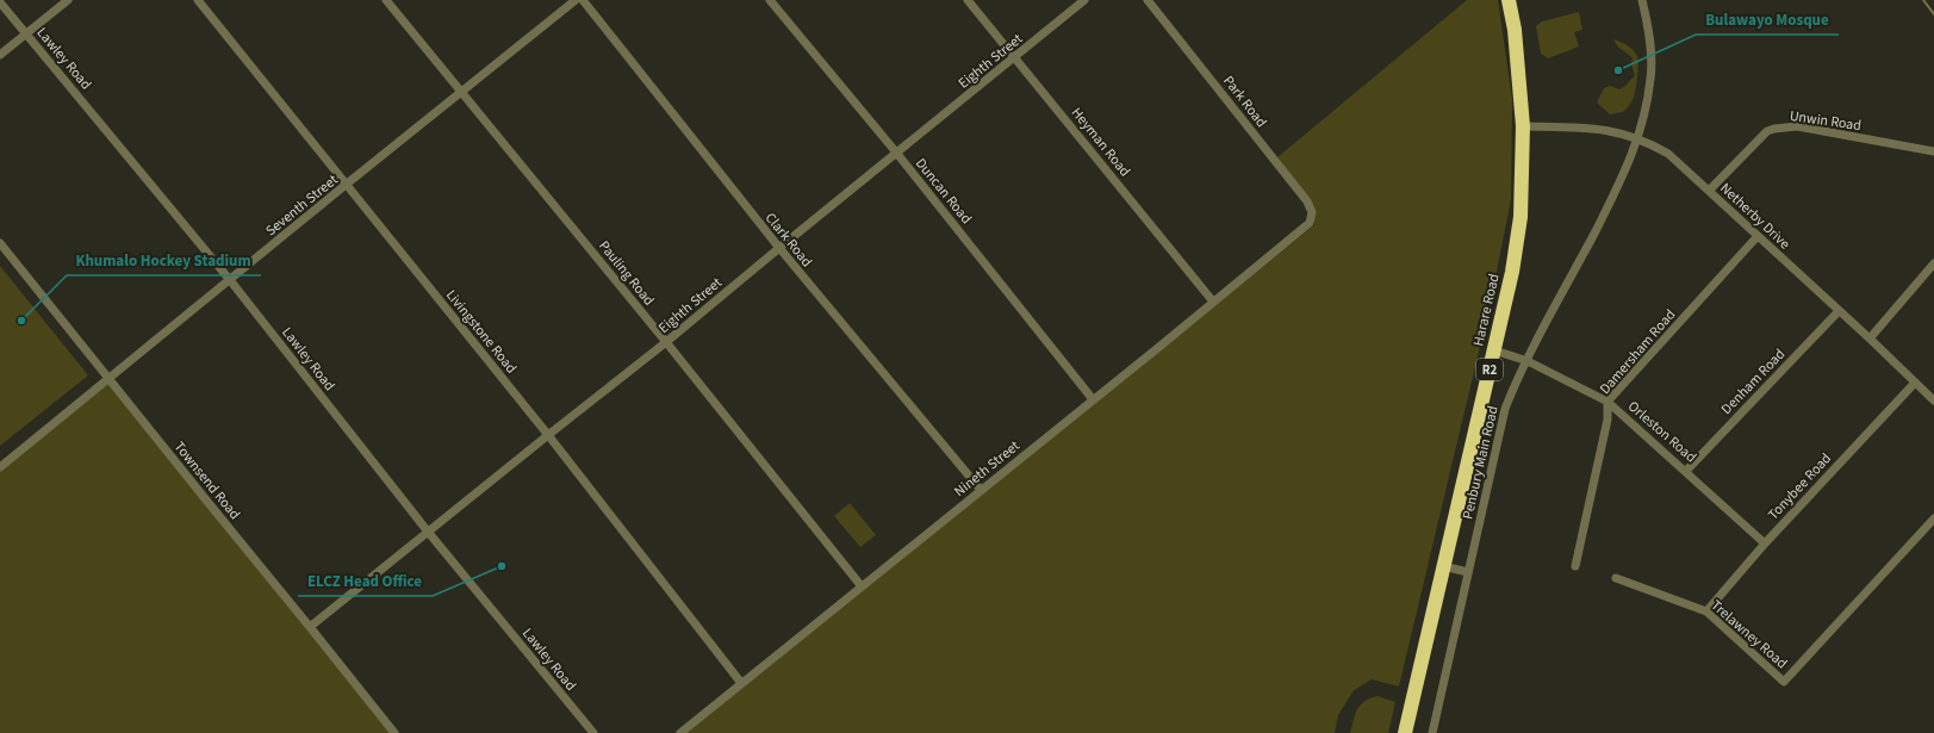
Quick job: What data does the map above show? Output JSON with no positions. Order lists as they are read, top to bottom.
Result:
{
  "streets": {
    "highway": ["Harare Road", "R2"],
    "street": [
      "Lawley Road",
      "Eighth Street",
      "Park Road",
      "Unwin Road",
      "Heyman Road",
      "Duncan Road",
      "Seventh Street",
      "Netherby Drive",
      "Clark Road",
      "Pauling Road",
      "Livingstone Road",
      "Damersham Road",
      "Denham Road",
      "Orleston Road",
      "Penbury Main Road",
      "Nineth Street",
      "Townsend Road",
      "Tonybee Road",
      "Trelawney Road"
    ]
  },
  "crossings": [
    ["Lawley Road", "Eighth Street"],
    ["Lawley Road", "Seventh Street"],
    ["Eighth Street", "Heyman Road"],
    ["Eighth Street", "Duncan Road"],
    ["Eighth Street", "Clark Road"],
    ["Eighth Street", "Pauling Road"],
    ["Eighth Street", "Livingstone Road"],
    ["Eighth Street", "Townsend Road"],
    ["Park Road", "Nineth Street"],
    ["Unwin Road", "Netherby Drive"],
    ["Heyman Road", "Nineth Street"],
    ["Duncan Road", "Nineth Street"],
    ["Seventh Street", "Pauling Road"],
    ["Seventh Street", "Livingstone Road"],
    ["Seventh Street", "Townsend Road"],
    ["Netherby Drive", "Harare Road"],
    ["Netherby Drive", "Damersham Road"],
    ["Netherby Drive", "Denham Road"],
    ["Netherby Drive", "Penbury Main Road"],
    ["Netherby Drive", "Tonybee Road"],
    ["Clark Road", "Nineth Street"],
    ["Pauling Road", "Nineth Street"],
    ["Harare Road", "Orleston Road"],
    ["Livingstone Road", "Nineth Street"],
    ["Damersham Road", "Orleston Road"],
    ["Denham Road", "Orleston Road"],
    ["Orleston Road", "Penbury Main Road"],
    ["Orleston Road", "Tonybee Road"],
    ["Tonybee Road", "Trelawney Road"]
  ],
  "places": ["Bulawayo Mosque", "Khumalo Hockey Stadium", "ELCZ Head Office"]
}
